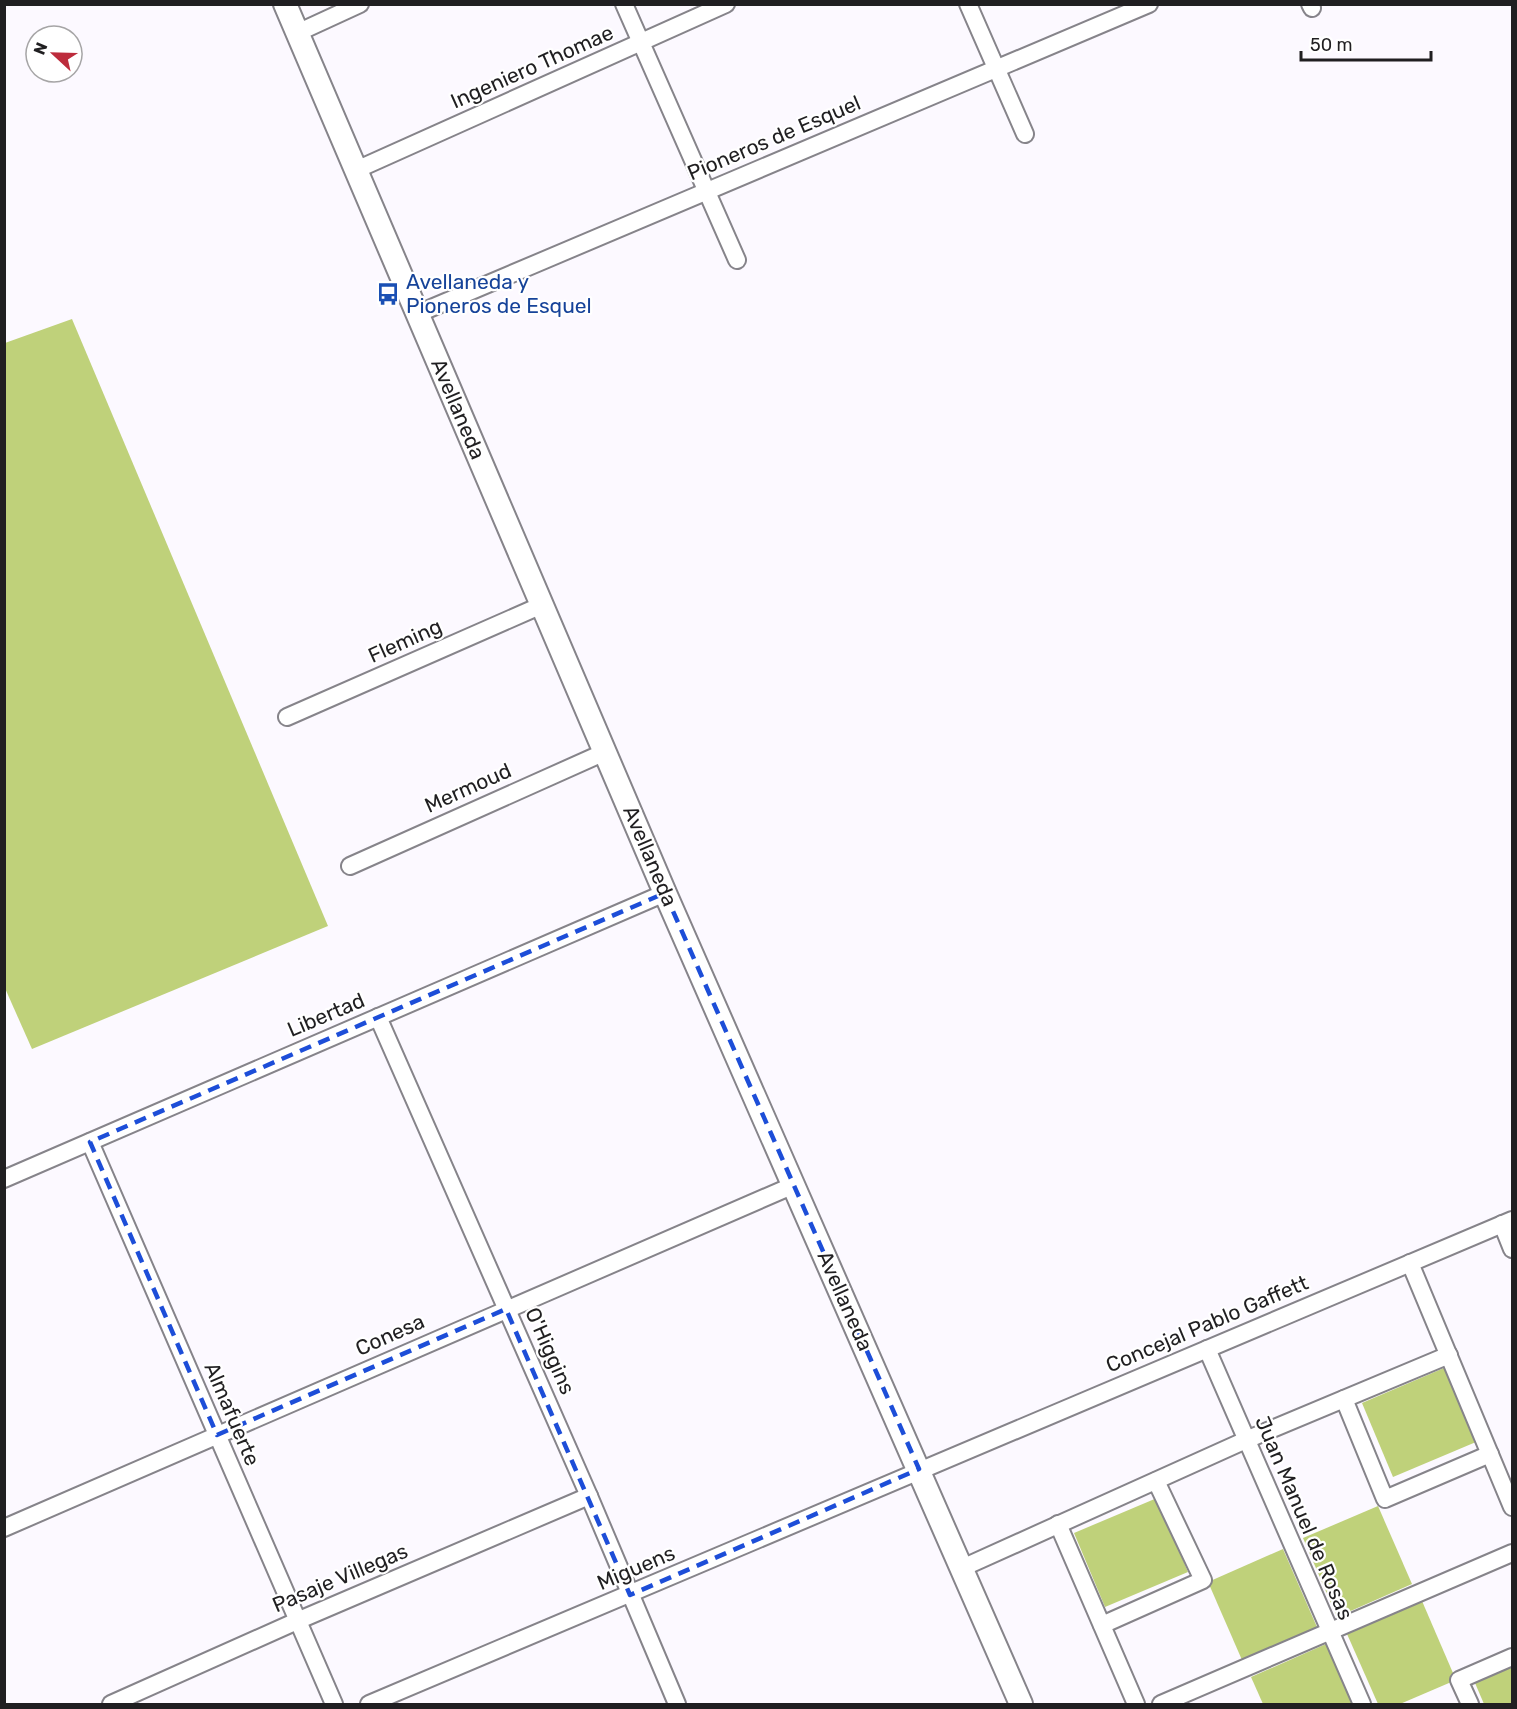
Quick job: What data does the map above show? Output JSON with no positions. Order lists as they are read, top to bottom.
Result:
{
  "streets": {
    "street": [
      "Ingeniero Thomae",
      "Pioneros de Esquel",
      "Avellaneda",
      "Fleming",
      "Mermoud",
      "Libertad",
      "Concejal Pablo Gaffett",
      "Conesa",
      "O'Higgins",
      "Almafuerte",
      "Juan Manuel de Rosas",
      "Miguens",
      "Pasaje Villegas"
    ]
  },
  "crossings": [
    ["Ingeniero Thomae", "Avellaneda"],
    ["Pioneros de Esquel", "Avellaneda"],
    ["Avellaneda", "Fleming"],
    ["Avellaneda", "Mermoud"],
    ["Avellaneda", "Libertad"],
    ["Avellaneda", "Concejal Pablo Gaffett"],
    ["Avellaneda", "Conesa"],
    ["Avellaneda", "Miguens"],
    ["Libertad", "O'Higgins"],
    ["Libertad", "Almafuerte"],
    ["Concejal Pablo Gaffett", "Juan Manuel de Rosas"],
    ["Concejal Pablo Gaffett", "Miguens"],
    ["Conesa", "O'Higgins"],
    ["Conesa", "Almafuerte"],
    ["O'Higgins", "Miguens"],
    ["O'Higgins", "Pasaje Villegas"],
    ["Almafuerte", "Pasaje Villegas"]
  ],
  "places": {
    "bus stop": ["Avellaneda y Pioneros de Esquel"]
  },
  "scale_bar": "50 m",
  "north": "left"
}
